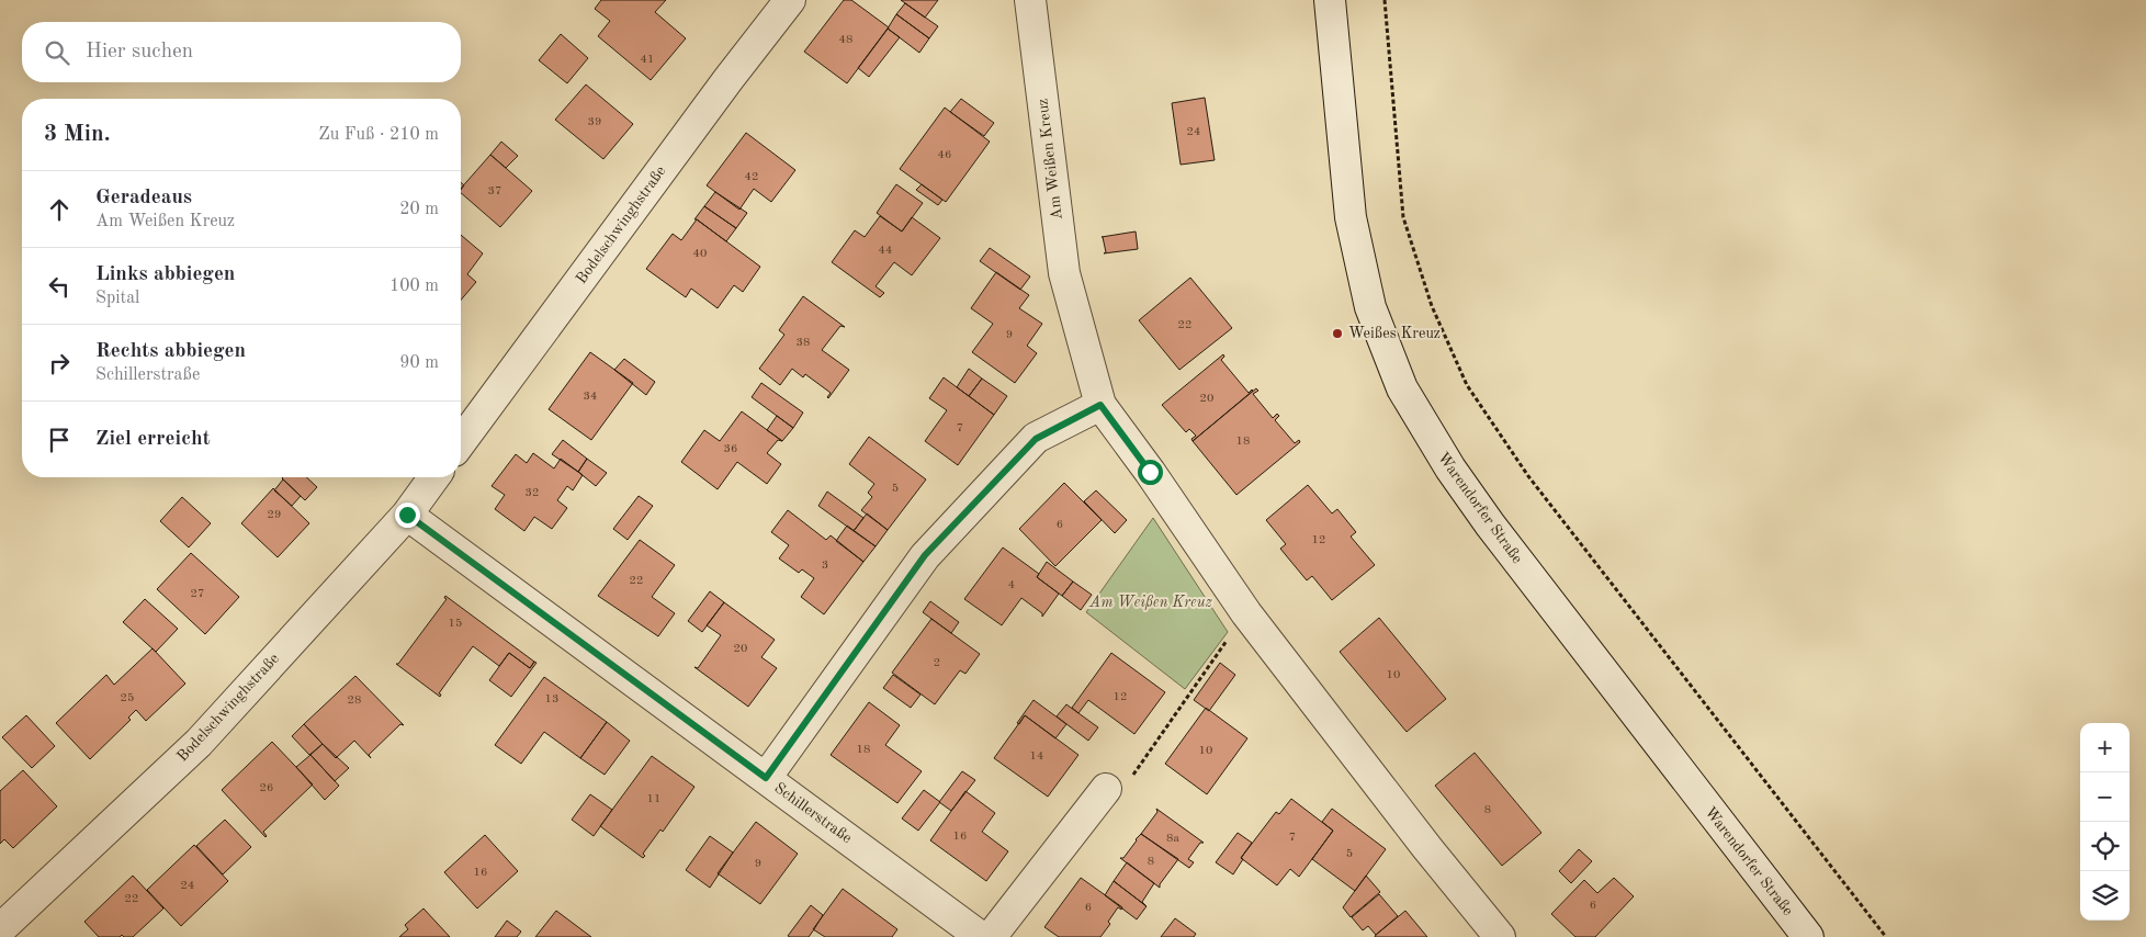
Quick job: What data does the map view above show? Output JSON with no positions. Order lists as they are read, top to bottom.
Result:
{
  "streets": {
    "street": [
      "Am Weißen Kreuz",
      "Bodelschwinghstraße",
      "Warendorfer Straße",
      "Schillerstraße"
    ]
  },
  "crossings": [
    ["Bodelschwinghstraße", "Schillerstraße"]
  ],
  "parks": ["Am Weißen Kreuz"],
  "places": ["Weißes Kreuz"],
  "house_numbers": [
    "48",
    "41",
    "39",
    "24",
    "46",
    "42",
    "37",
    "44",
    "40",
    "22",
    "9",
    "38",
    "34",
    "20",
    "7",
    "18",
    "36",
    "5",
    "32",
    "29",
    "6",
    "12",
    "3",
    "22",
    "4",
    "27",
    "15",
    "20",
    "2",
    "10",
    "12",
    "25",
    "13",
    "28",
    "18",
    "10",
    "14",
    "26",
    "11",
    "8",
    "16",
    "7",
    "8a",
    "5",
    "8",
    "9",
    "16",
    "24",
    "22",
    "6",
    "6"
  ],
  "page": {
    "search": "Hier suchen",
    "heading": ["3 Min.", "Zu Fuß · 210 m"],
    "list": [
      ["Geradeaus", "Am Weißen Kreuz", "20 m"],
      ["Links abbiegen", "Spital", "100 m"],
      ["Rechts abbiegen", "Schillerstraße", "90 m"],
      "Ziel erreicht"
    ],
    "map_buttons": ["+", "−"]
  }
}
